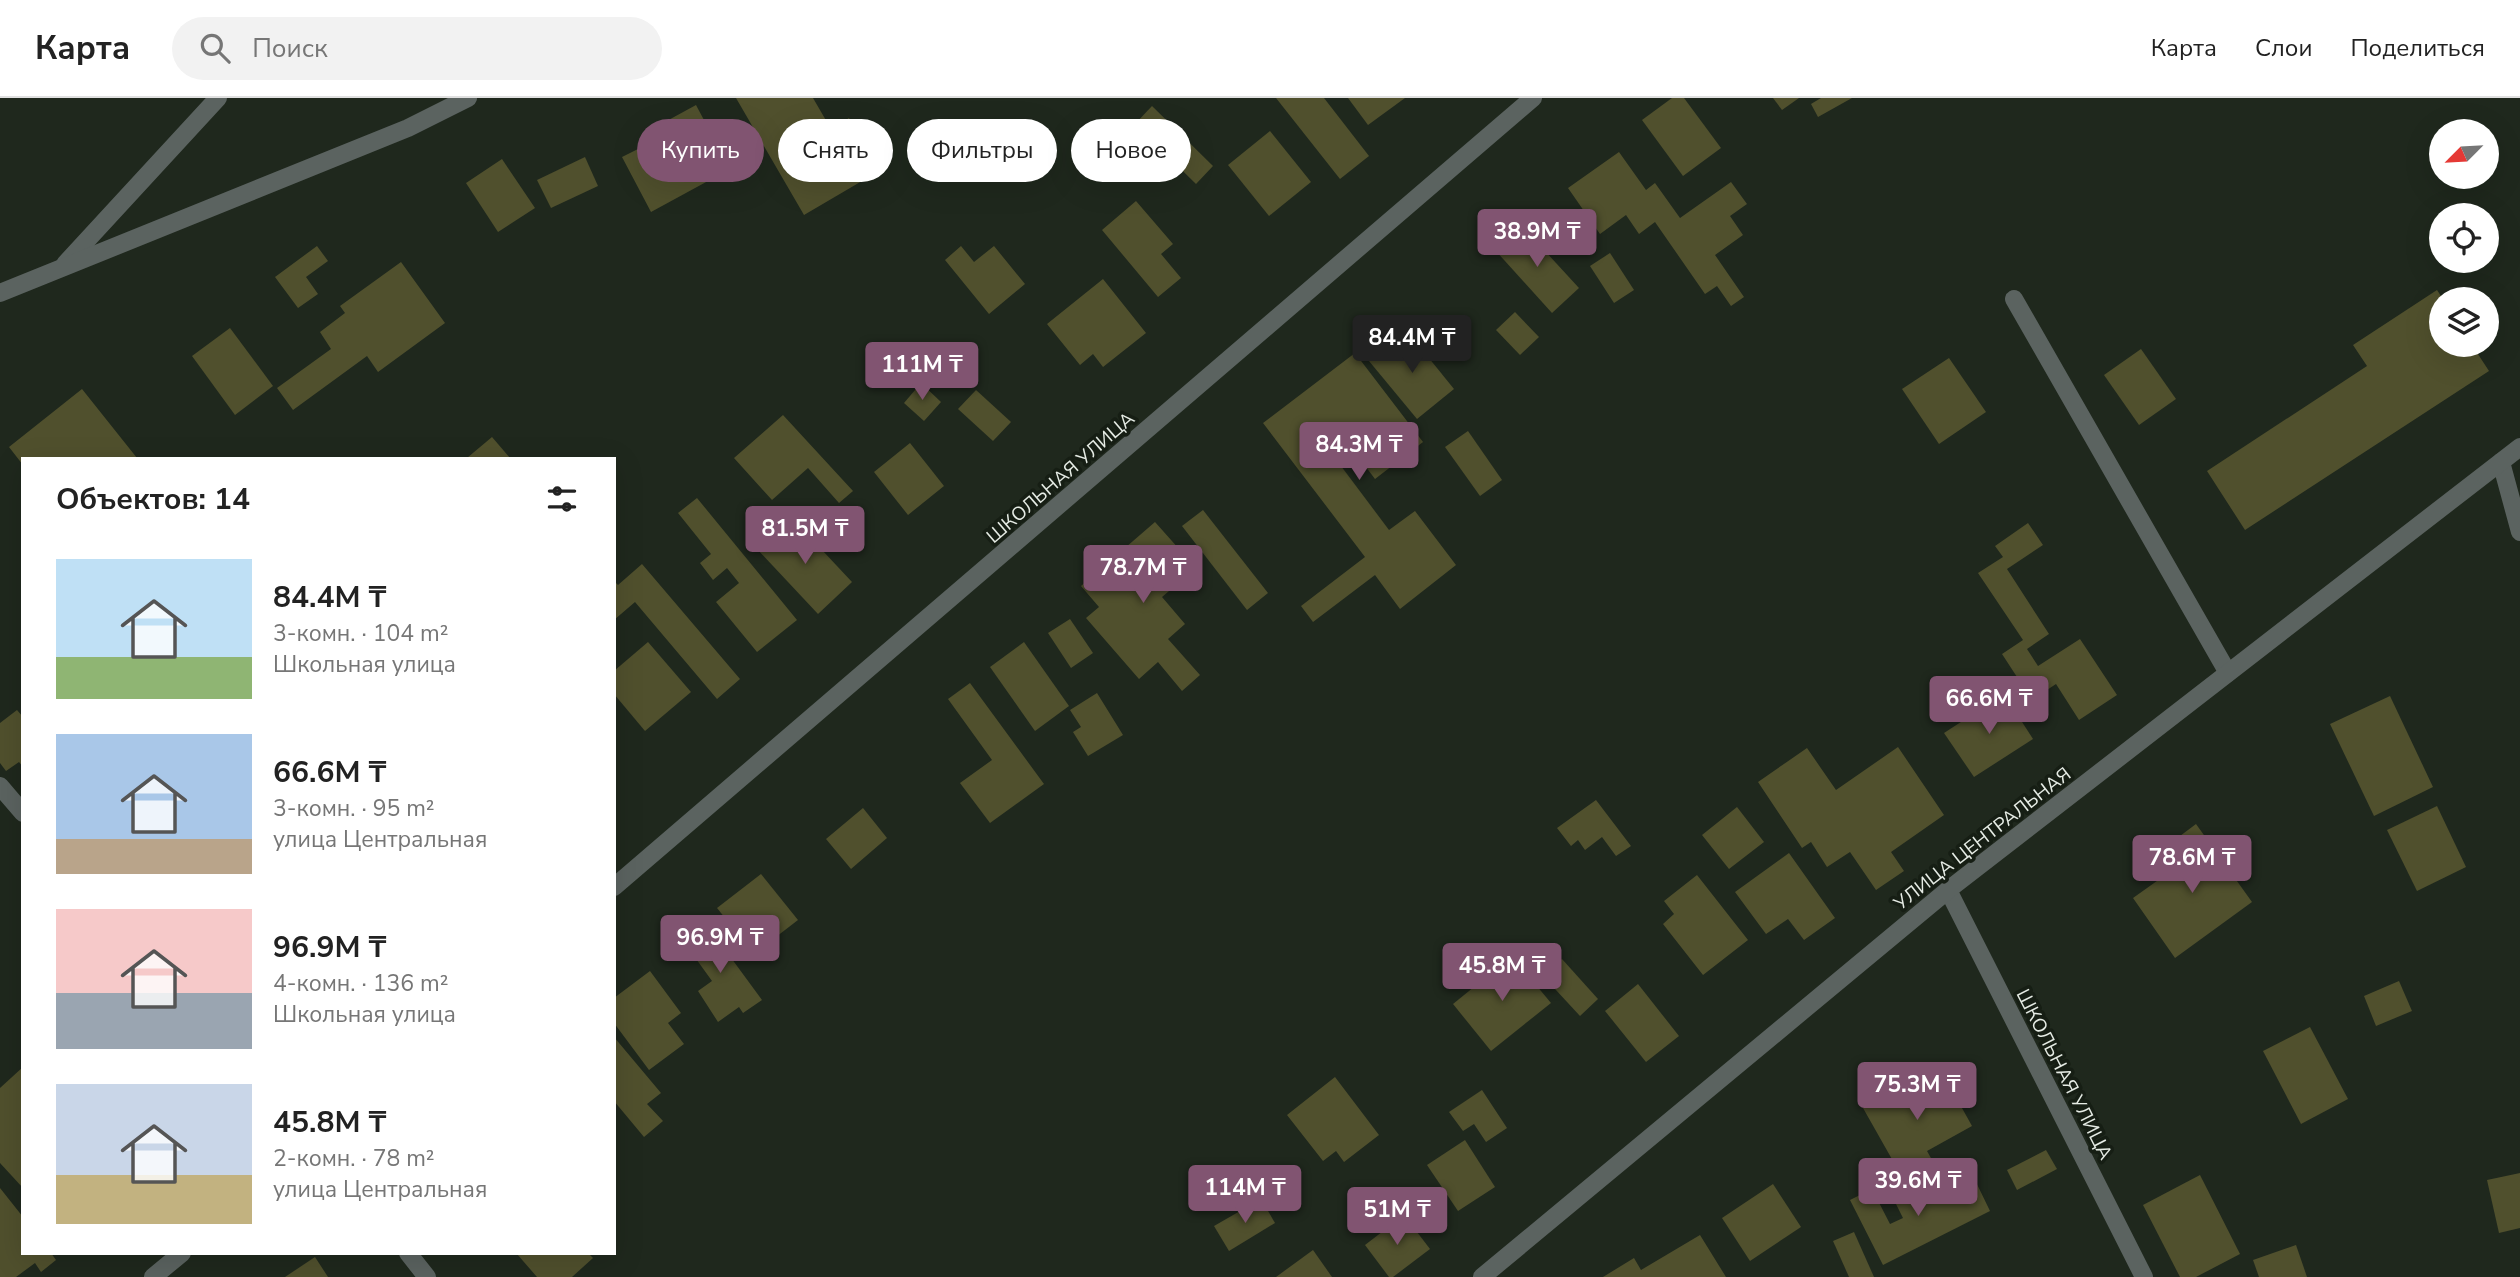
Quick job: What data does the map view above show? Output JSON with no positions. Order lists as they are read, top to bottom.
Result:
{
  "streets": {
    "street": ["ШКОЛЬНАЯ УЛИЦА", "УЛИЦА ЦЕНТРАЛЬНАЯ"]
  },
  "crossings": [
    ["ШКОЛЬНАЯ УЛИЦА", "УЛИЦА ЦЕНТРАЛЬНАЯ"]
  ],
  "north": "bottom left",
  "page": {
    "header": "Карта",
    "search": "Поиск",
    "nav": ["Карта", "Слои", "Поделиться"],
    "chip": [
      "Купить",
      "Снять",
      "Фильтры",
      "Новое"
    ],
    "price": [
      "38.9M ₸",
      "84.4M ₸",
      "111M ₸",
      "84.3M ₸",
      "81.5M ₸",
      "78.7M ₸",
      "66.6M ₸",
      "78.6M ₸",
      "96.9M ₸",
      "45.8M ₸",
      "75.3M ₸",
      "39.6M ₸",
      "114M ₸",
      "51M ₸"
    ],
    "heading": "Объектов: 14",
    "list": [
      {
        "name": "84.4M ₸",
        "note": "3-комн. · 104 m² · Школьная улица"
      },
      {
        "name": "66.6M ₸",
        "note": "3-комн. · 95 m² · улица Центральная"
      },
      {
        "name": "96.9M ₸",
        "note": "4-комн. · 136 m² · Школьная улица"
      },
      {
        "name": "45.8M ₸",
        "note": "2-комн. · 78 m² · улица Центральная"
      }
    ]
  }
}
